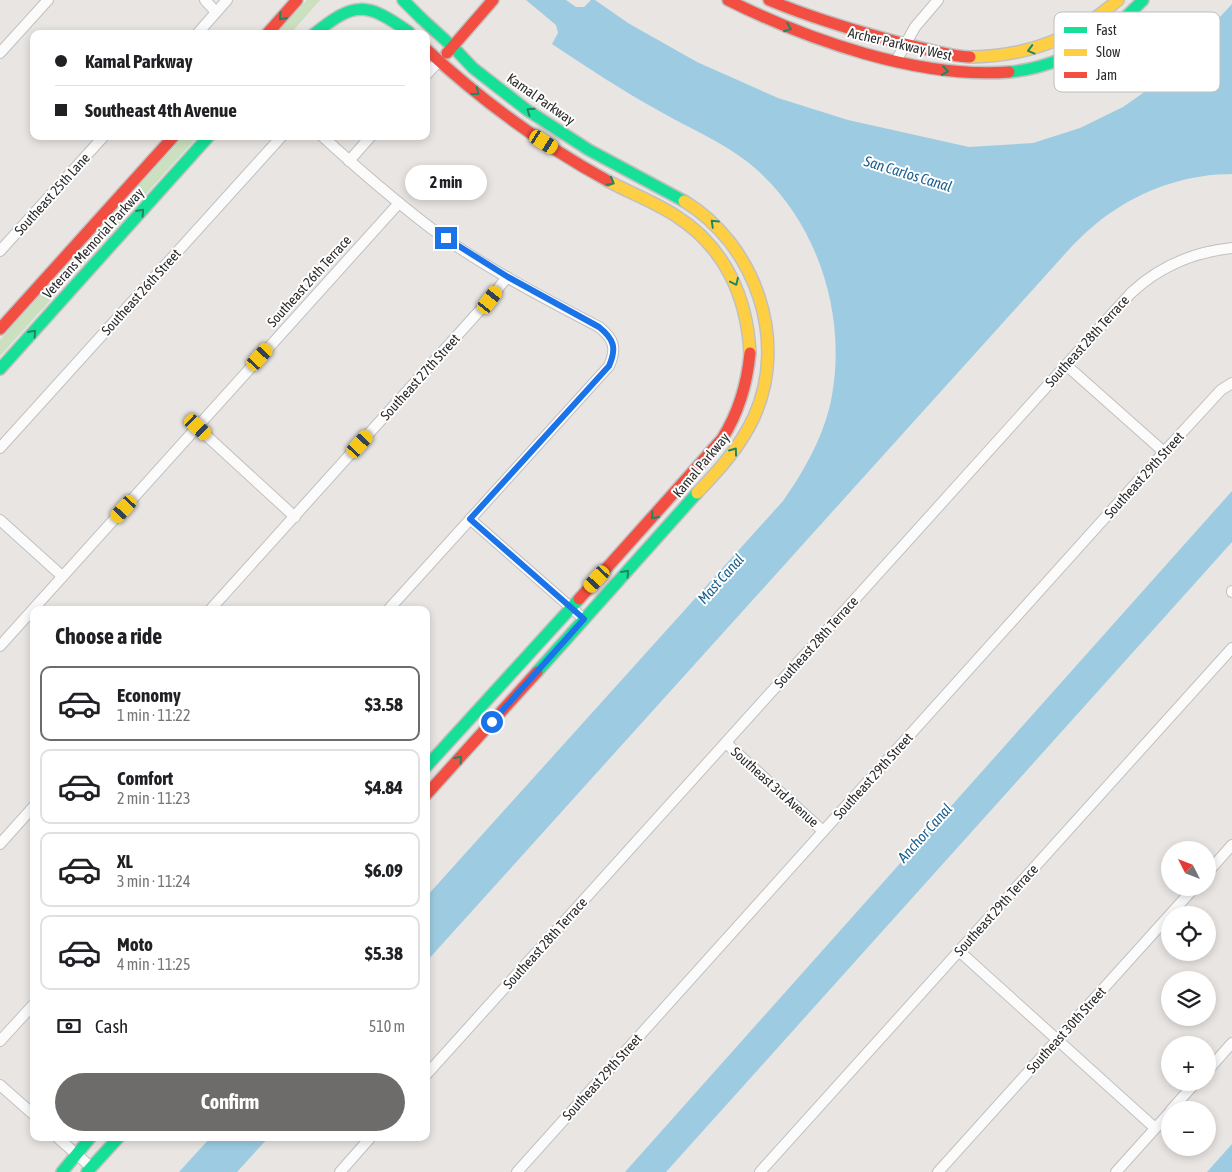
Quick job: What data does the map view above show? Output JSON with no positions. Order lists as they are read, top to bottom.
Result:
{
  "streets": {
    "main road": ["Archer Parkway West", "Kamal Parkway", "Veterans Memorial Parkway"],
    "street": [
      "Southeast 25th Lane",
      "Southeast 26th Terrace",
      "Southeast 26th Street",
      "Southeast 28th Terrace",
      "Southeast 27th Street",
      "Southeast 29th Street",
      "Southeast 3rd Avenue",
      "Southeast 29th Terrace",
      "Southeast 30th Street"
    ]
  },
  "crossings": [
    ["Southeast 28th Terrace", "Southeast 3rd Avenue"],
    ["Southeast 29th Street", "Southeast 3rd Avenue"]
  ],
  "water": ["San Carlos Canal", "Mast Canal", "Anchor Canal"],
  "legend": ["Fast", "Slow", "Jam"],
  "north": "top left",
  "page": {
    "banner": ["Kamal Parkway", "Southeast 4th Avenue"],
    "bubble": "2 min",
    "heading": "Choose a ride",
    "list": [
      {
        "name": "Economy",
        "note": "1 min · 11:22",
        "value": "$3.58"
      },
      {
        "name": "Comfort",
        "note": "2 min · 11:23",
        "value": "$4.84"
      },
      {
        "name": "XL",
        "note": "3 min · 11:24",
        "value": "$6.09"
      },
      {
        "name": "Moto",
        "note": "4 min · 11:25",
        "value": "$5.38"
      }
    ],
    "map_buttons": ["+", "−"],
    "pay": ["Cash", "510 m"],
    "buttons": "Confirm"
  }
}
